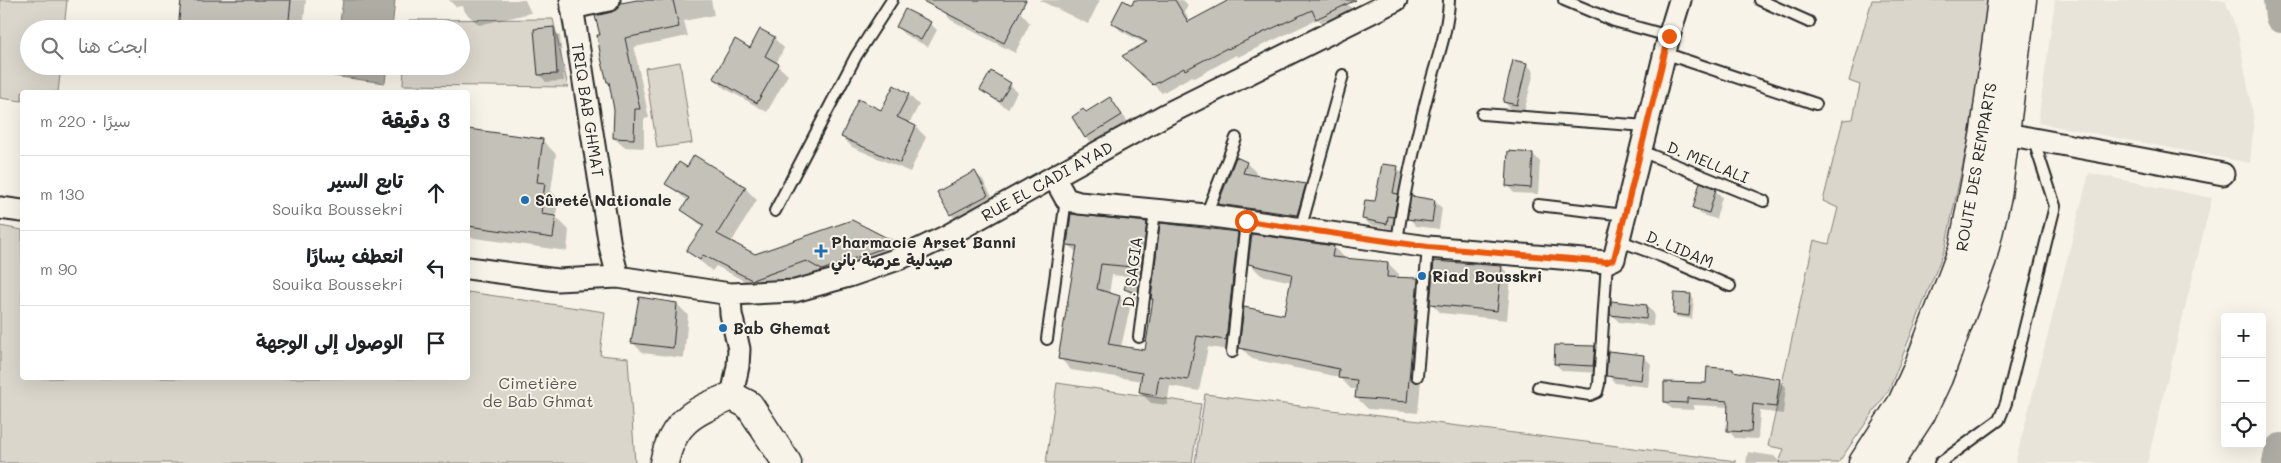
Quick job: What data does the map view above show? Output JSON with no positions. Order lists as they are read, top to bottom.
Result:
{
  "streets": {
    "main road": ["ROUTE DES REMPARTS"],
    "street": ["TRIQ BAB GHMAT", "RUE EL CADI AYAD"],
    "lane": ["D. MELLALI", "D. LIDAM", "D. SAGIA"]
  },
  "crossings": [
    ["TRIQ BAB GHMAT", "RUE EL CADI AYAD"]
  ],
  "parks": ["Cimetière de Bab Ghmat"],
  "places": {
    "other": ["Sûreté Nationale", "Riad Bousskri", "Bab Ghemat"],
    "health": ["Pharmacie Arset Banni صيدلية عرصة باني"]
  },
  "page": {
    "search": "ابحث هنا",
    "heading": ["3 دقيقة", "سيرًا · 220 m"],
    "list": [
      ["تابع السير", "Souika Boussekri", "130 m"],
      ["انعطف يسارًا", "Souika Boussekri", "90 m"],
      "الوصول إلى الوجهة"
    ],
    "map_buttons": ["+", "−"]
  }
}
